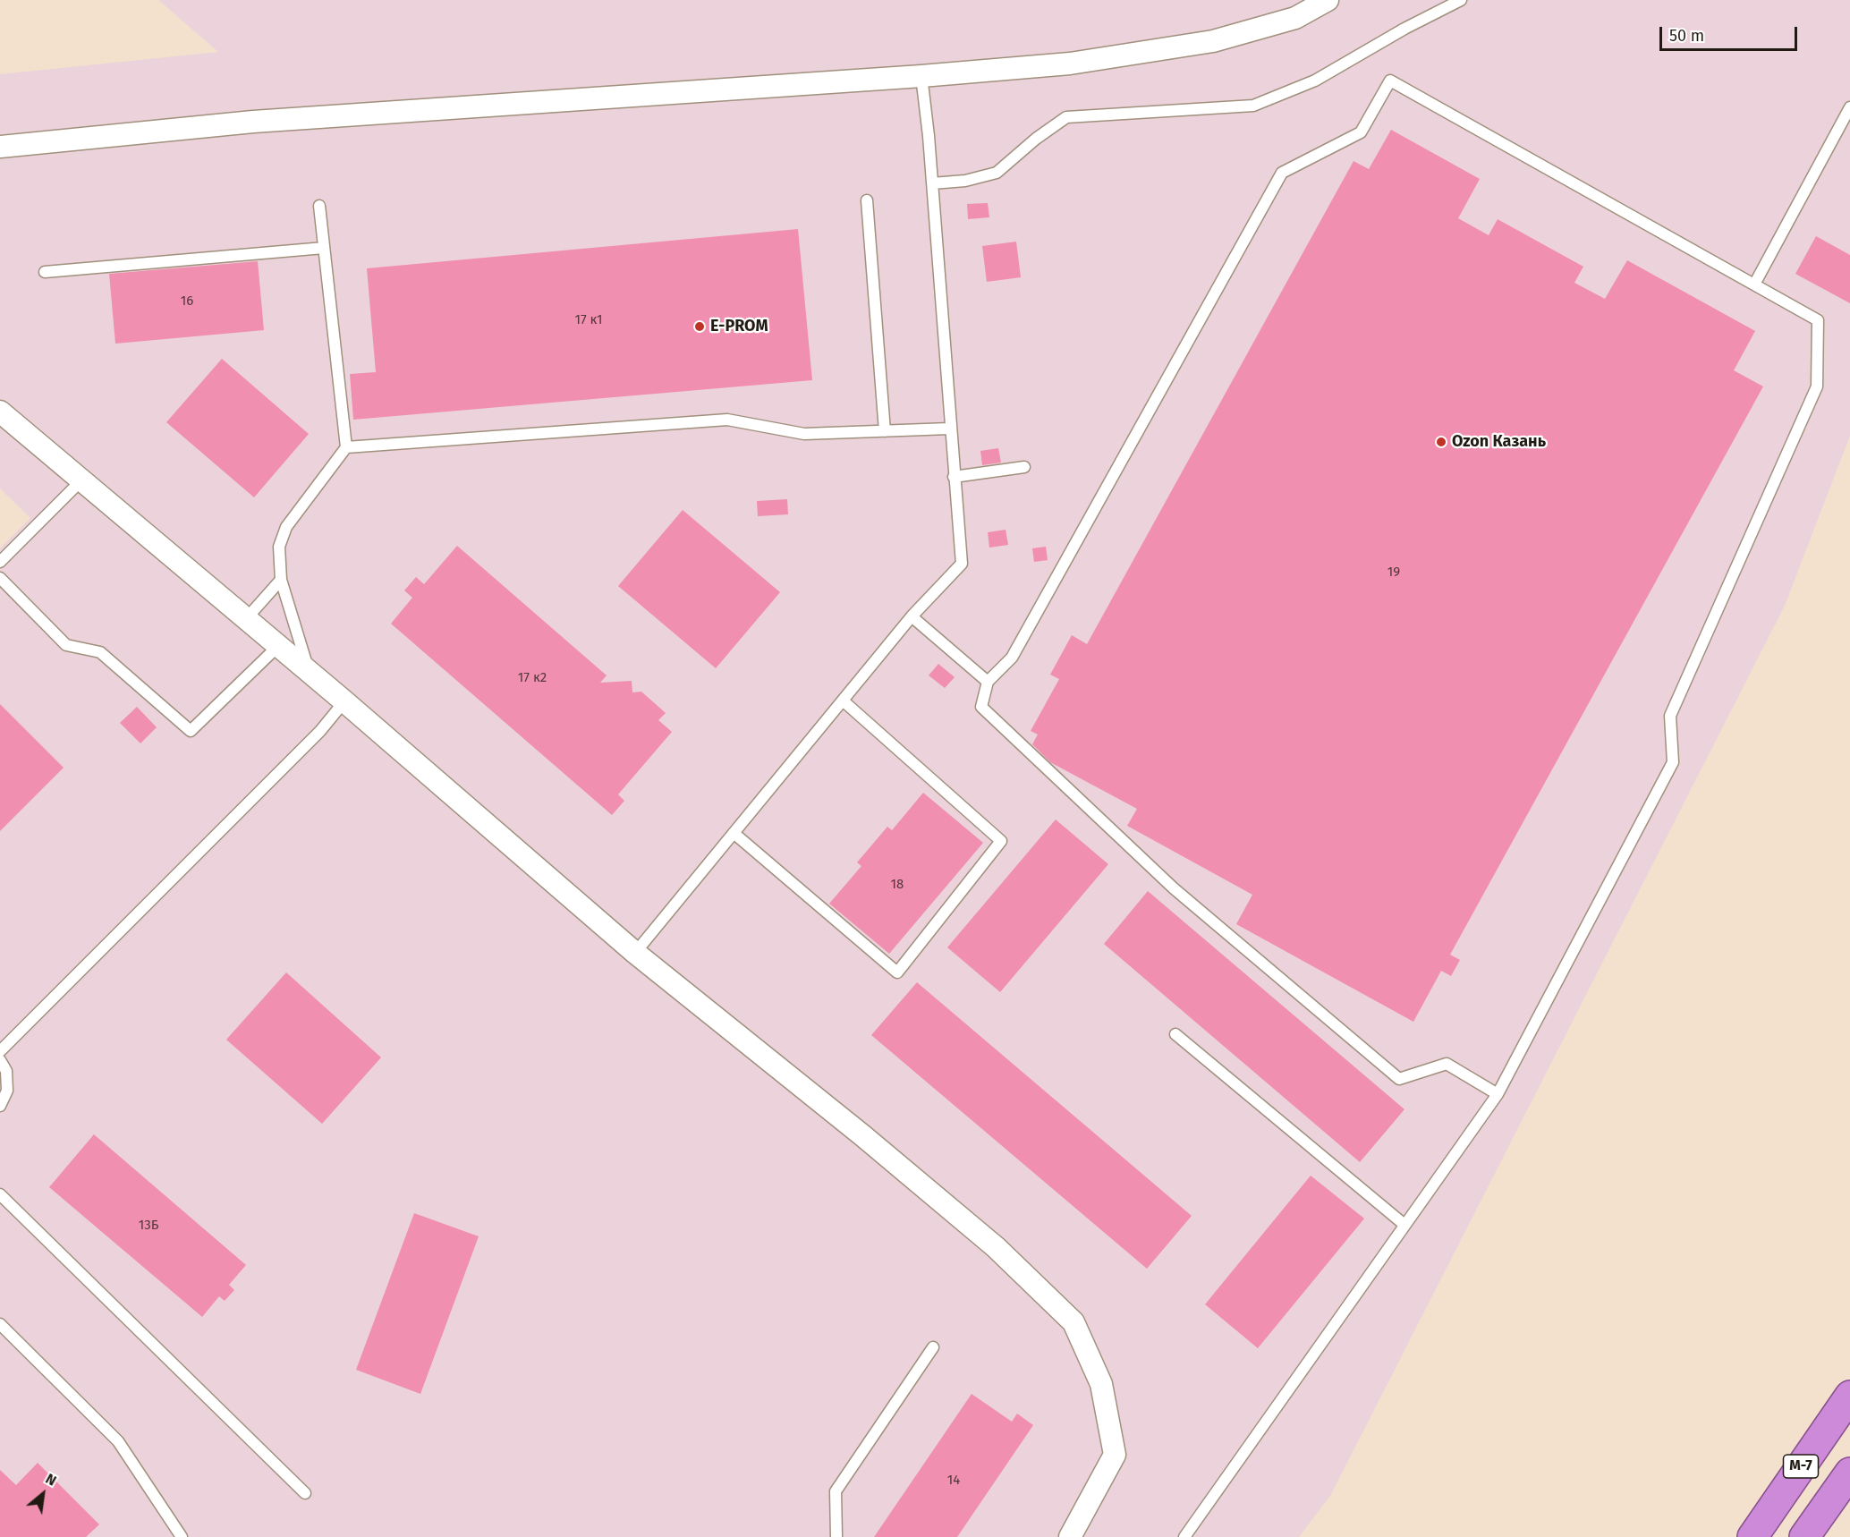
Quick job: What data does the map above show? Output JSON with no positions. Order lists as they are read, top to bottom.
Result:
{
  "streets": {
    "highway": ["М-7"]
  },
  "places": ["E-PROM", "Ozon Казань"],
  "house_numbers": [
    "16",
    "17 к1",
    "19",
    "17 к2",
    "18",
    "13Б",
    "14"
  ],
  "scale_bar": "50 m",
  "north": "top right"
}
